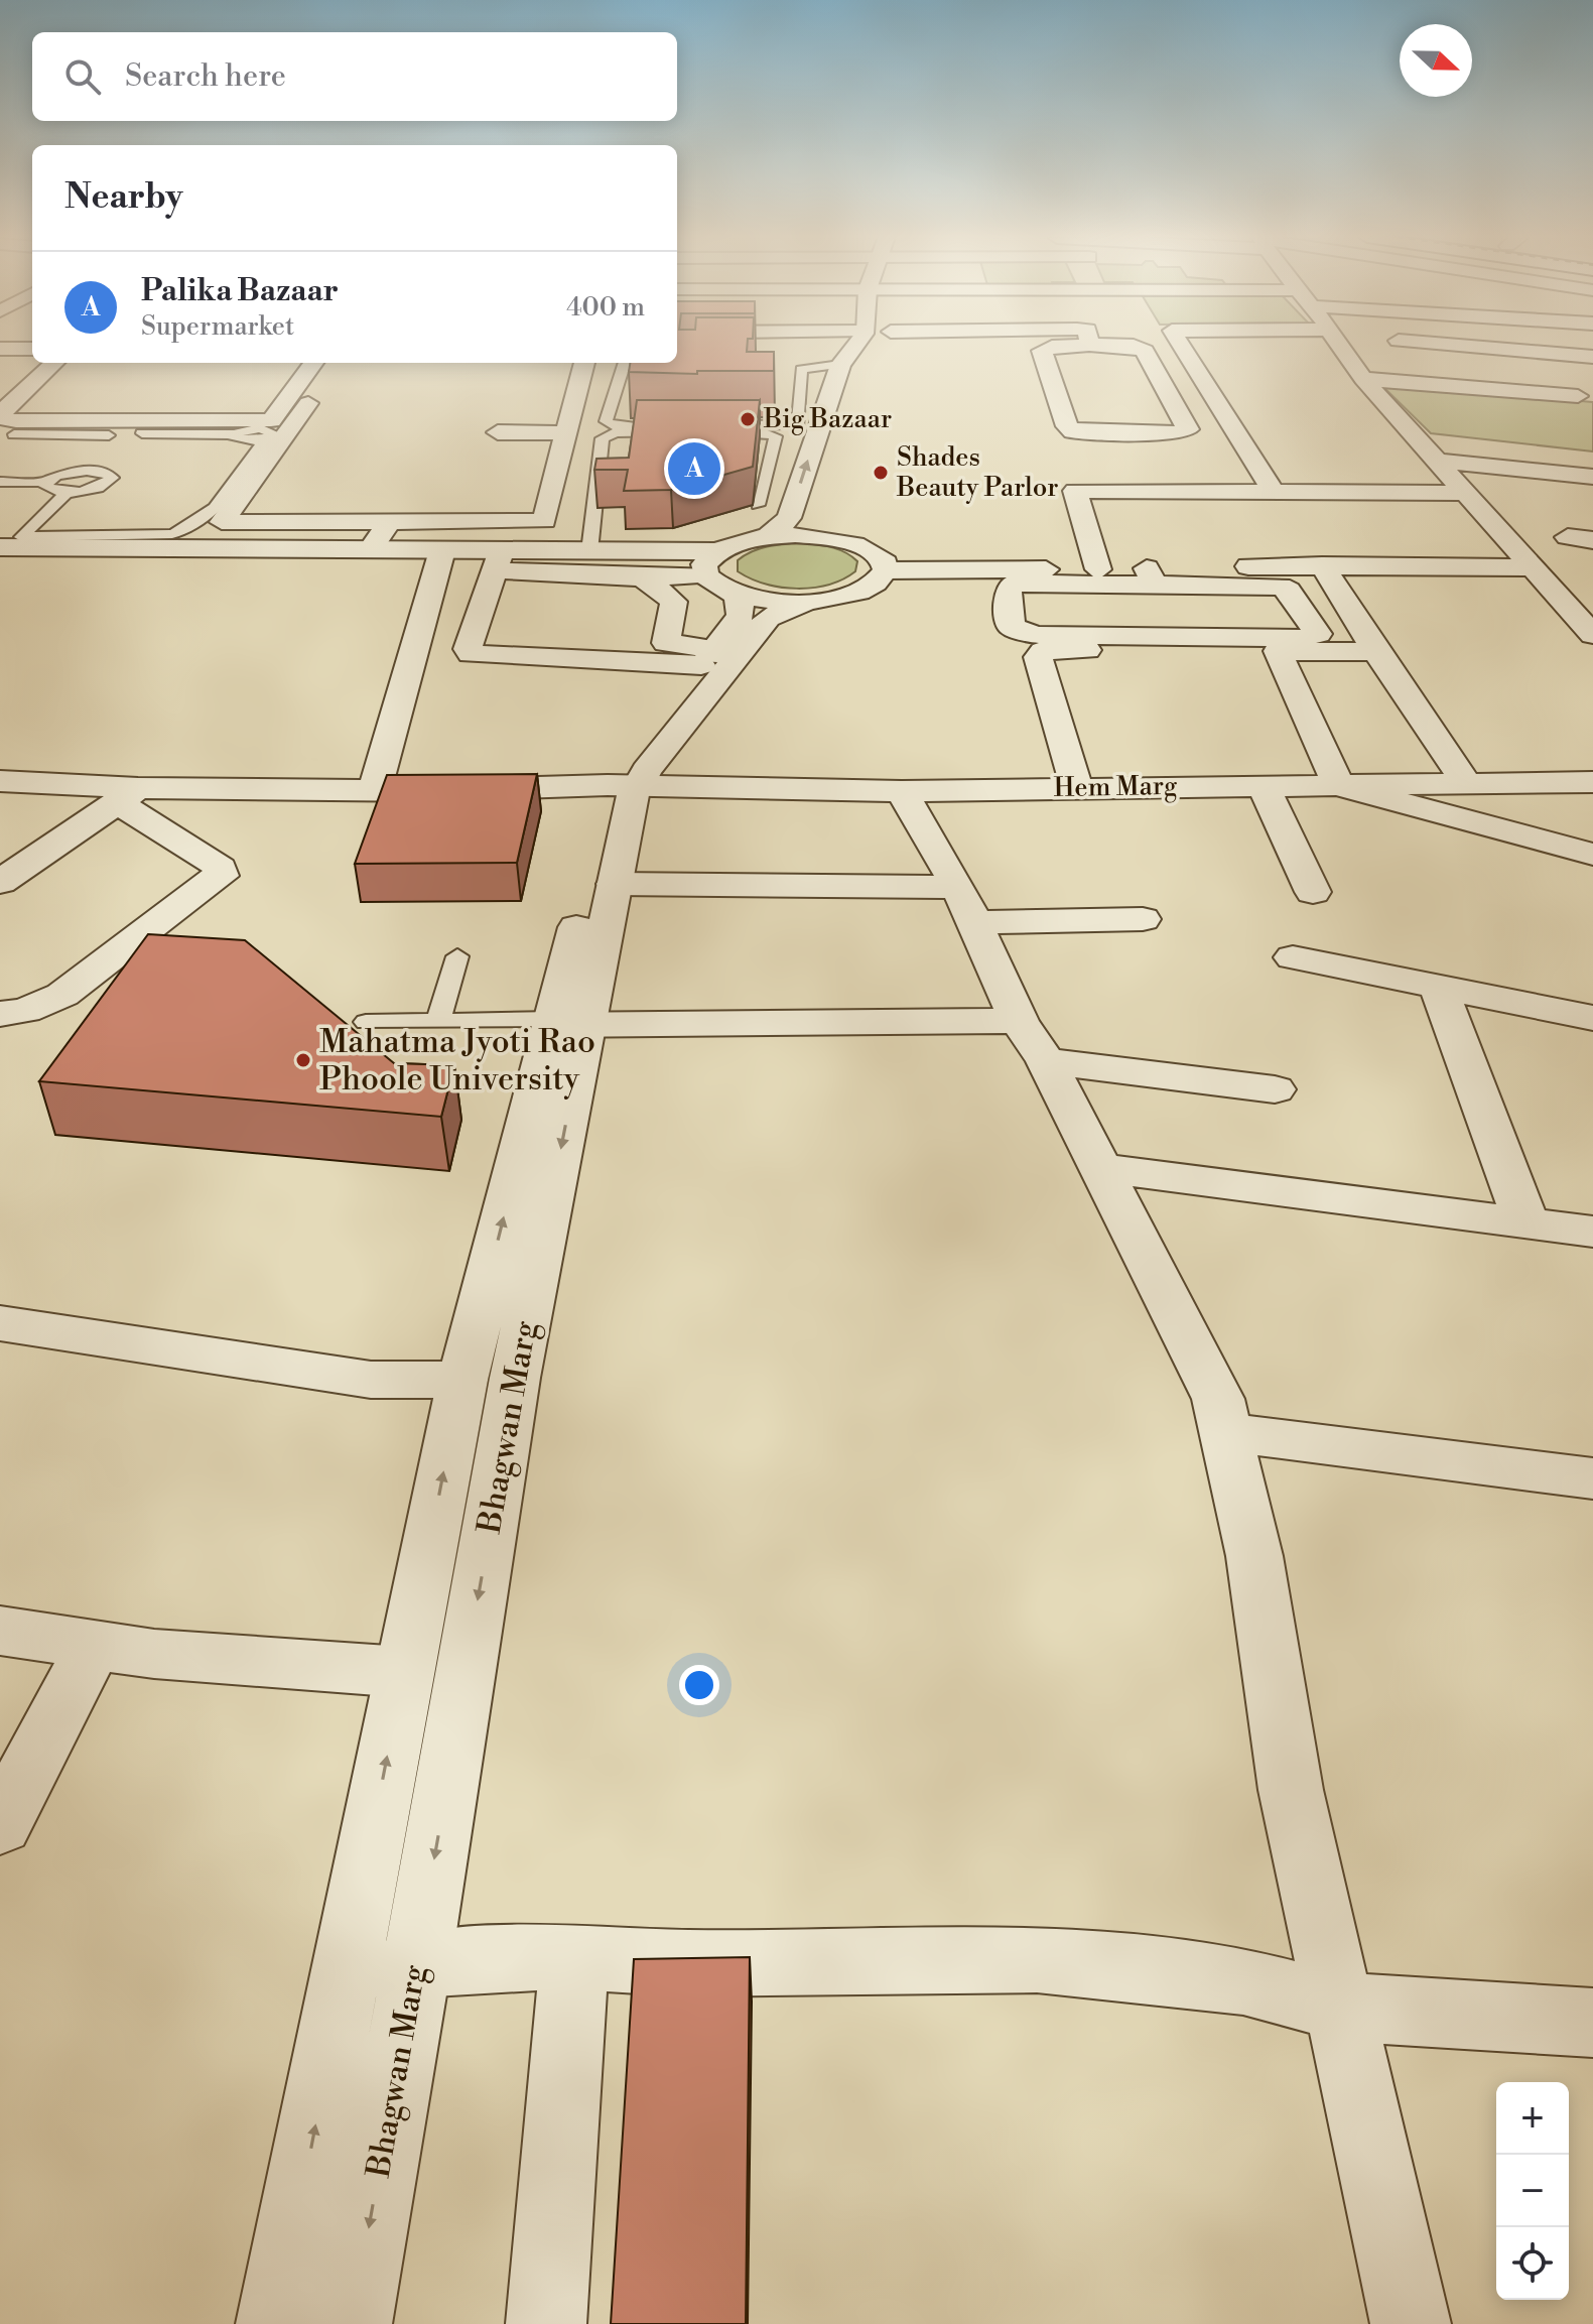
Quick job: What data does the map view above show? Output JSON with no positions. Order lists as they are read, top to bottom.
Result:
{
  "streets": {
    "street": ["Hem Marg", "Bhagwan Marg"]
  },
  "crossings": [
    ["Hem Marg", "Bhagwan Marg"]
  ],
  "places": ["Big Bazaar", "Shades Beauty Parlor", "Mahatma Jyoti Rao Phoole University"],
  "north": "right",
  "page": {
    "search": "Search here",
    "heading": "Nearby",
    "list": [
      {
        "mark": "A",
        "name": "Palika Bazaar",
        "note": "Supermarket",
        "value": "400 m"
      }
    ],
    "pins": "A",
    "map_buttons": ["+", "−"]
  }
}
